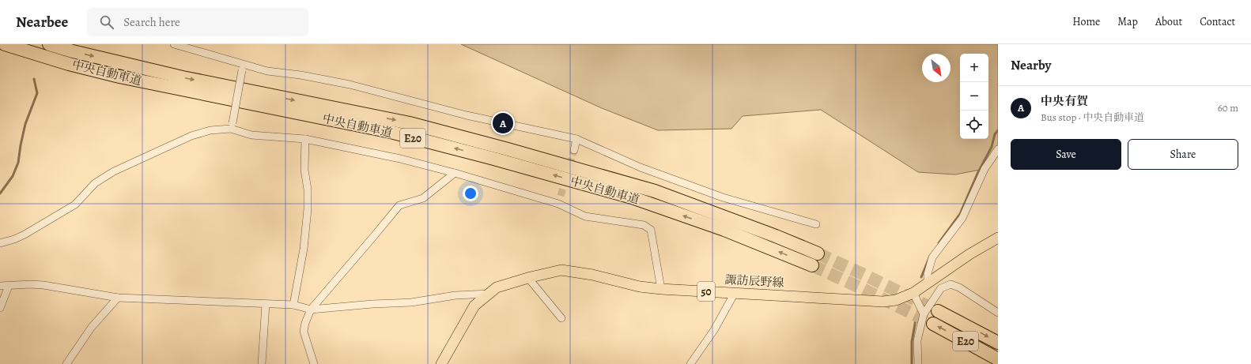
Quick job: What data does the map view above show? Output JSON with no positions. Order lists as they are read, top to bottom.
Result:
{
  "streets": {
    "highway": ["中央自動車道", "E20"],
    "main road": ["諏訪辰野線", "50"]
  },
  "north": "bottom right",
  "page": {
    "header": "Nearbee",
    "search": "Search here",
    "nav": [
      "Home",
      "Map",
      "About",
      "Contact"
    ],
    "heading": "Nearby",
    "map_buttons": ["+", "−"],
    "list": [
      {
        "mark": "A",
        "name": "中央有賀",
        "note": "Bus stop · 中央自動車道",
        "value": "60 m"
      }
    ],
    "pins": "A",
    "buttons": ["Save", "Share"]
  }
}
